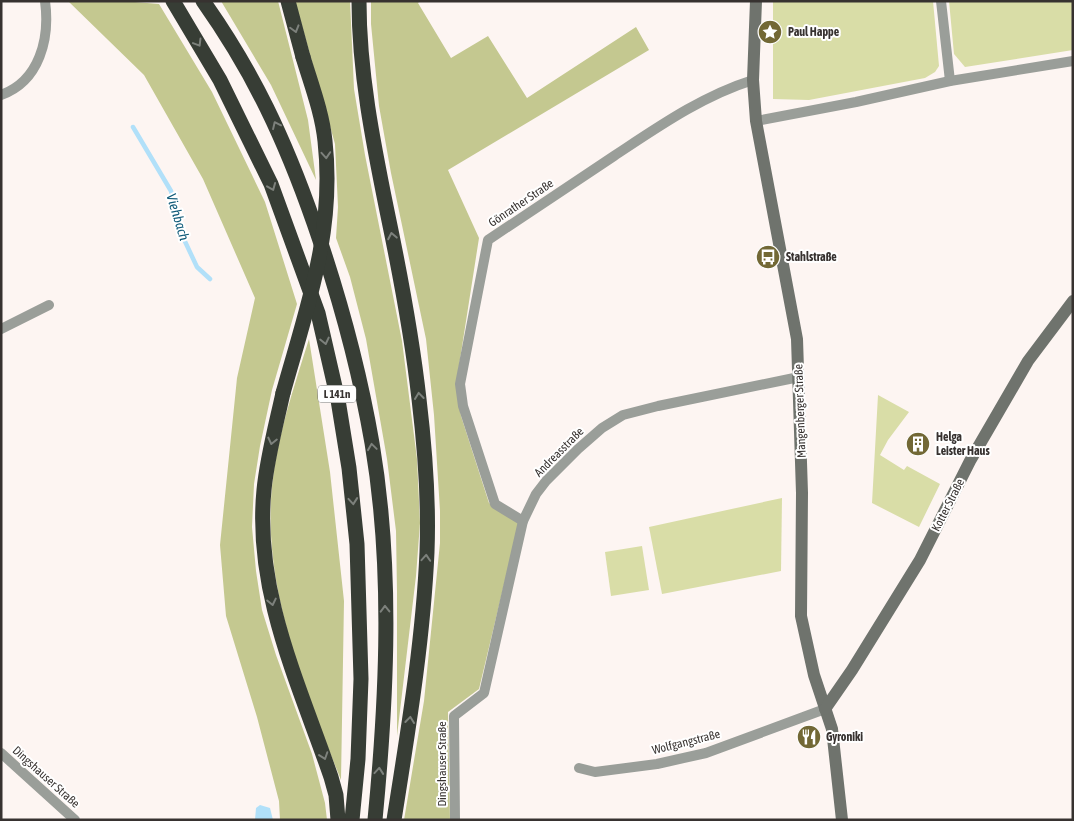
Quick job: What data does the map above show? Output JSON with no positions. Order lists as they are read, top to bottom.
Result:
{
  "streets": {
    "highway": ["L 141n"],
    "main road": ["Mangenberger Straße", "Kotter Straße"],
    "street": [
      "Gönrather Straße",
      "Andreasstraße",
      "Wolfgangstraße",
      "Dingshauser Straße"
    ]
  },
  "crossings": [
    ["Gönrather Straße", "Mangenberger Straße"],
    ["Gönrather Straße", "Andreasstraße"],
    ["Mangenberger Straße", "Andreasstraße"],
    ["Mangenberger Straße", "Kotter Straße"],
    ["Mangenberger Straße", "Wolfgangstraße"],
    ["Andreasstraße", "Dingshauser Straße"],
    ["Kotter Straße", "Wolfgangstraße"]
  ],
  "water": ["Viehbach"],
  "places": {
    "place": ["Paul Happe"],
    "bus stop": ["Stahlstraße"],
    "building": ["Helga Leister Haus"],
    "restaurant": ["Gyroniki"]
  }
}
